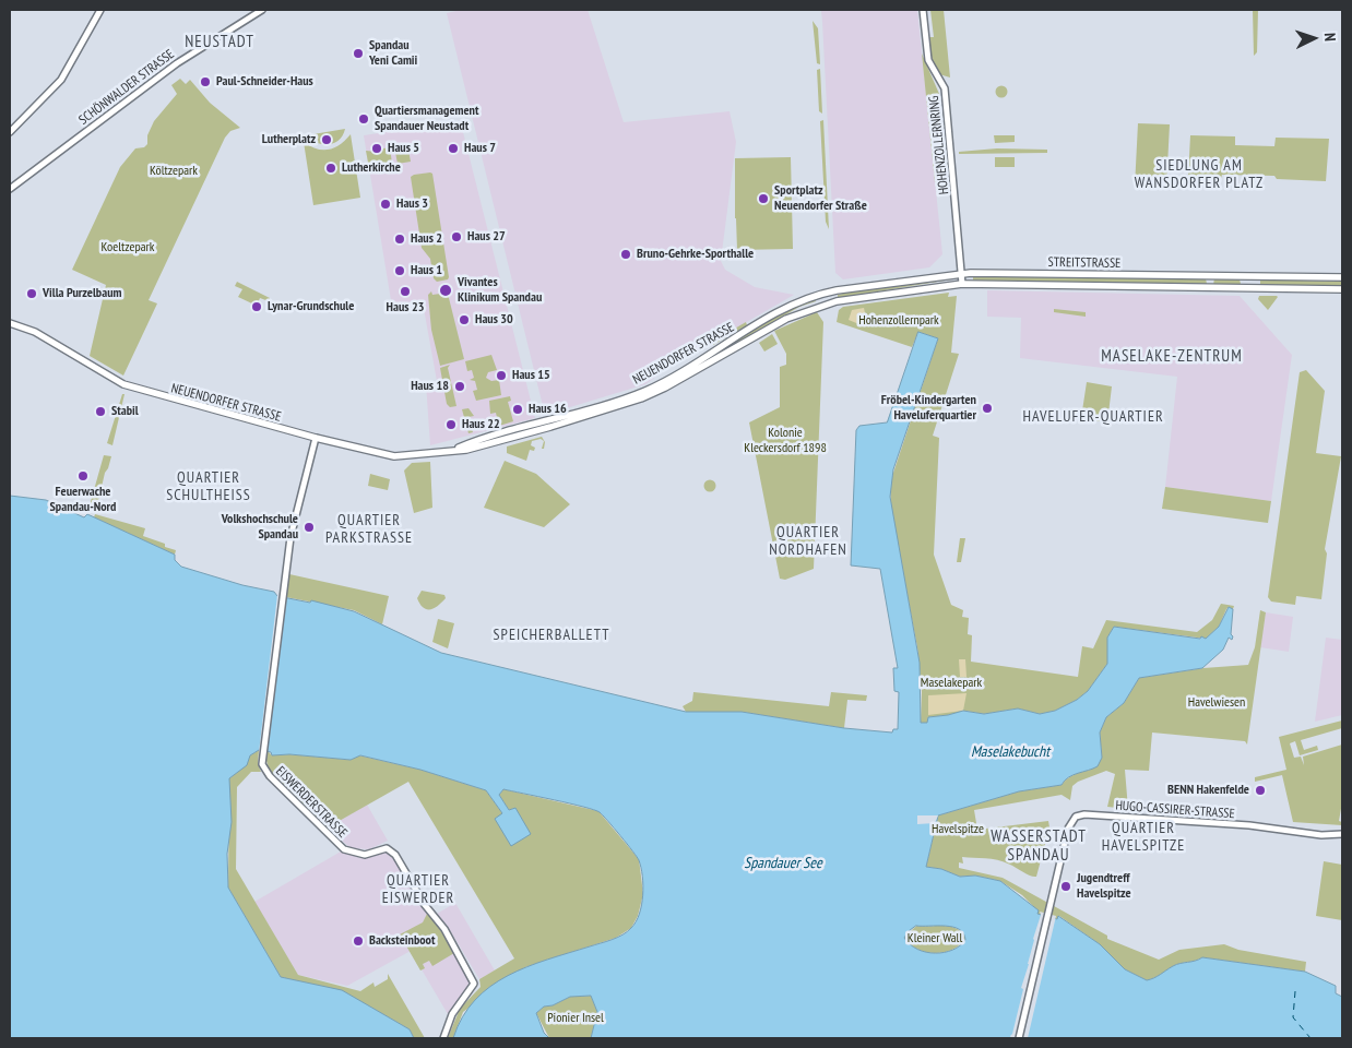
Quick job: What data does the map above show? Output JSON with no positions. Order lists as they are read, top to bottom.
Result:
{
  "streets": {
    "main road": ["STREITSTRASSE", "NEUENDORFER STRASSE"],
    "street": [
      "SCHÖNWALDER STRASSE",
      "HOHENZOLLERNRING",
      "EISWERDERSTRASSE",
      "HUGO-CASSIRER-STRASSE"
    ]
  },
  "crossings": [
    ["HOHENZOLLERNRING", "STREITSTRASSE"],
    ["STREITSTRASSE", "NEUENDORFER STRASSE"],
    ["NEUENDORFER STRASSE", "EISWERDERSTRASSE"]
  ],
  "districts": [
    "NEUSTADT",
    "SIEDLUNG AM WANSDORFER PLATZ",
    "MASELAKE-ZENTRUM",
    "HAVELUFER-QUARTIER",
    "QUARTIER SCHULTHEISS",
    "QUARTIER PARKSTRASSE",
    "QUARTIER NORDHAFEN",
    "SPEICHERBALLETT",
    "QUARTIER HAVELSPITZE",
    "WASSERSTADT SPANDAU",
    "QUARTIER EISWERDER"
  ],
  "water": ["Maselakebucht", "Spandauer See"],
  "parks": [
    "Költzepark",
    "Koeltzepark",
    "Hohenzollernpark",
    "Kolonie Kleckersdorf 1898",
    "Maselakepark",
    "Havelwiesen",
    "Havelspitze",
    "Kleiner Wall",
    "Pionier Insel"
  ],
  "places": [
    "Spandau Yeni Camii",
    "Paul-Schneider-Haus",
    "Quartiersmanagement Spandauer Neustadt",
    "Lutherplatz",
    "Haus 5",
    "Haus 7",
    "Lutherkirche",
    "Sportplatz Neuendorfer Straße",
    "Haus 3",
    "Haus 27",
    "Haus 2",
    "Bruno-Gehrke-Sporthalle",
    "Haus 1",
    "Vivantes Klinikum Spandau",
    "Haus 23",
    "Villa Purzelbaum",
    "Lynar-Grundschule",
    "Haus 30",
    "Haus 15",
    "Haus 18",
    "Fröbel-Kindergarten Haveluferquartier",
    "Haus 16",
    "Stabil",
    "Haus 22",
    "Feuerwache Spandau-Nord",
    "Volkshochschule Spandau",
    "BENN Hakenfelde",
    "Jugendtreff Havelspitze",
    "Backsteinboot"
  ],
  "north": "right"
}
